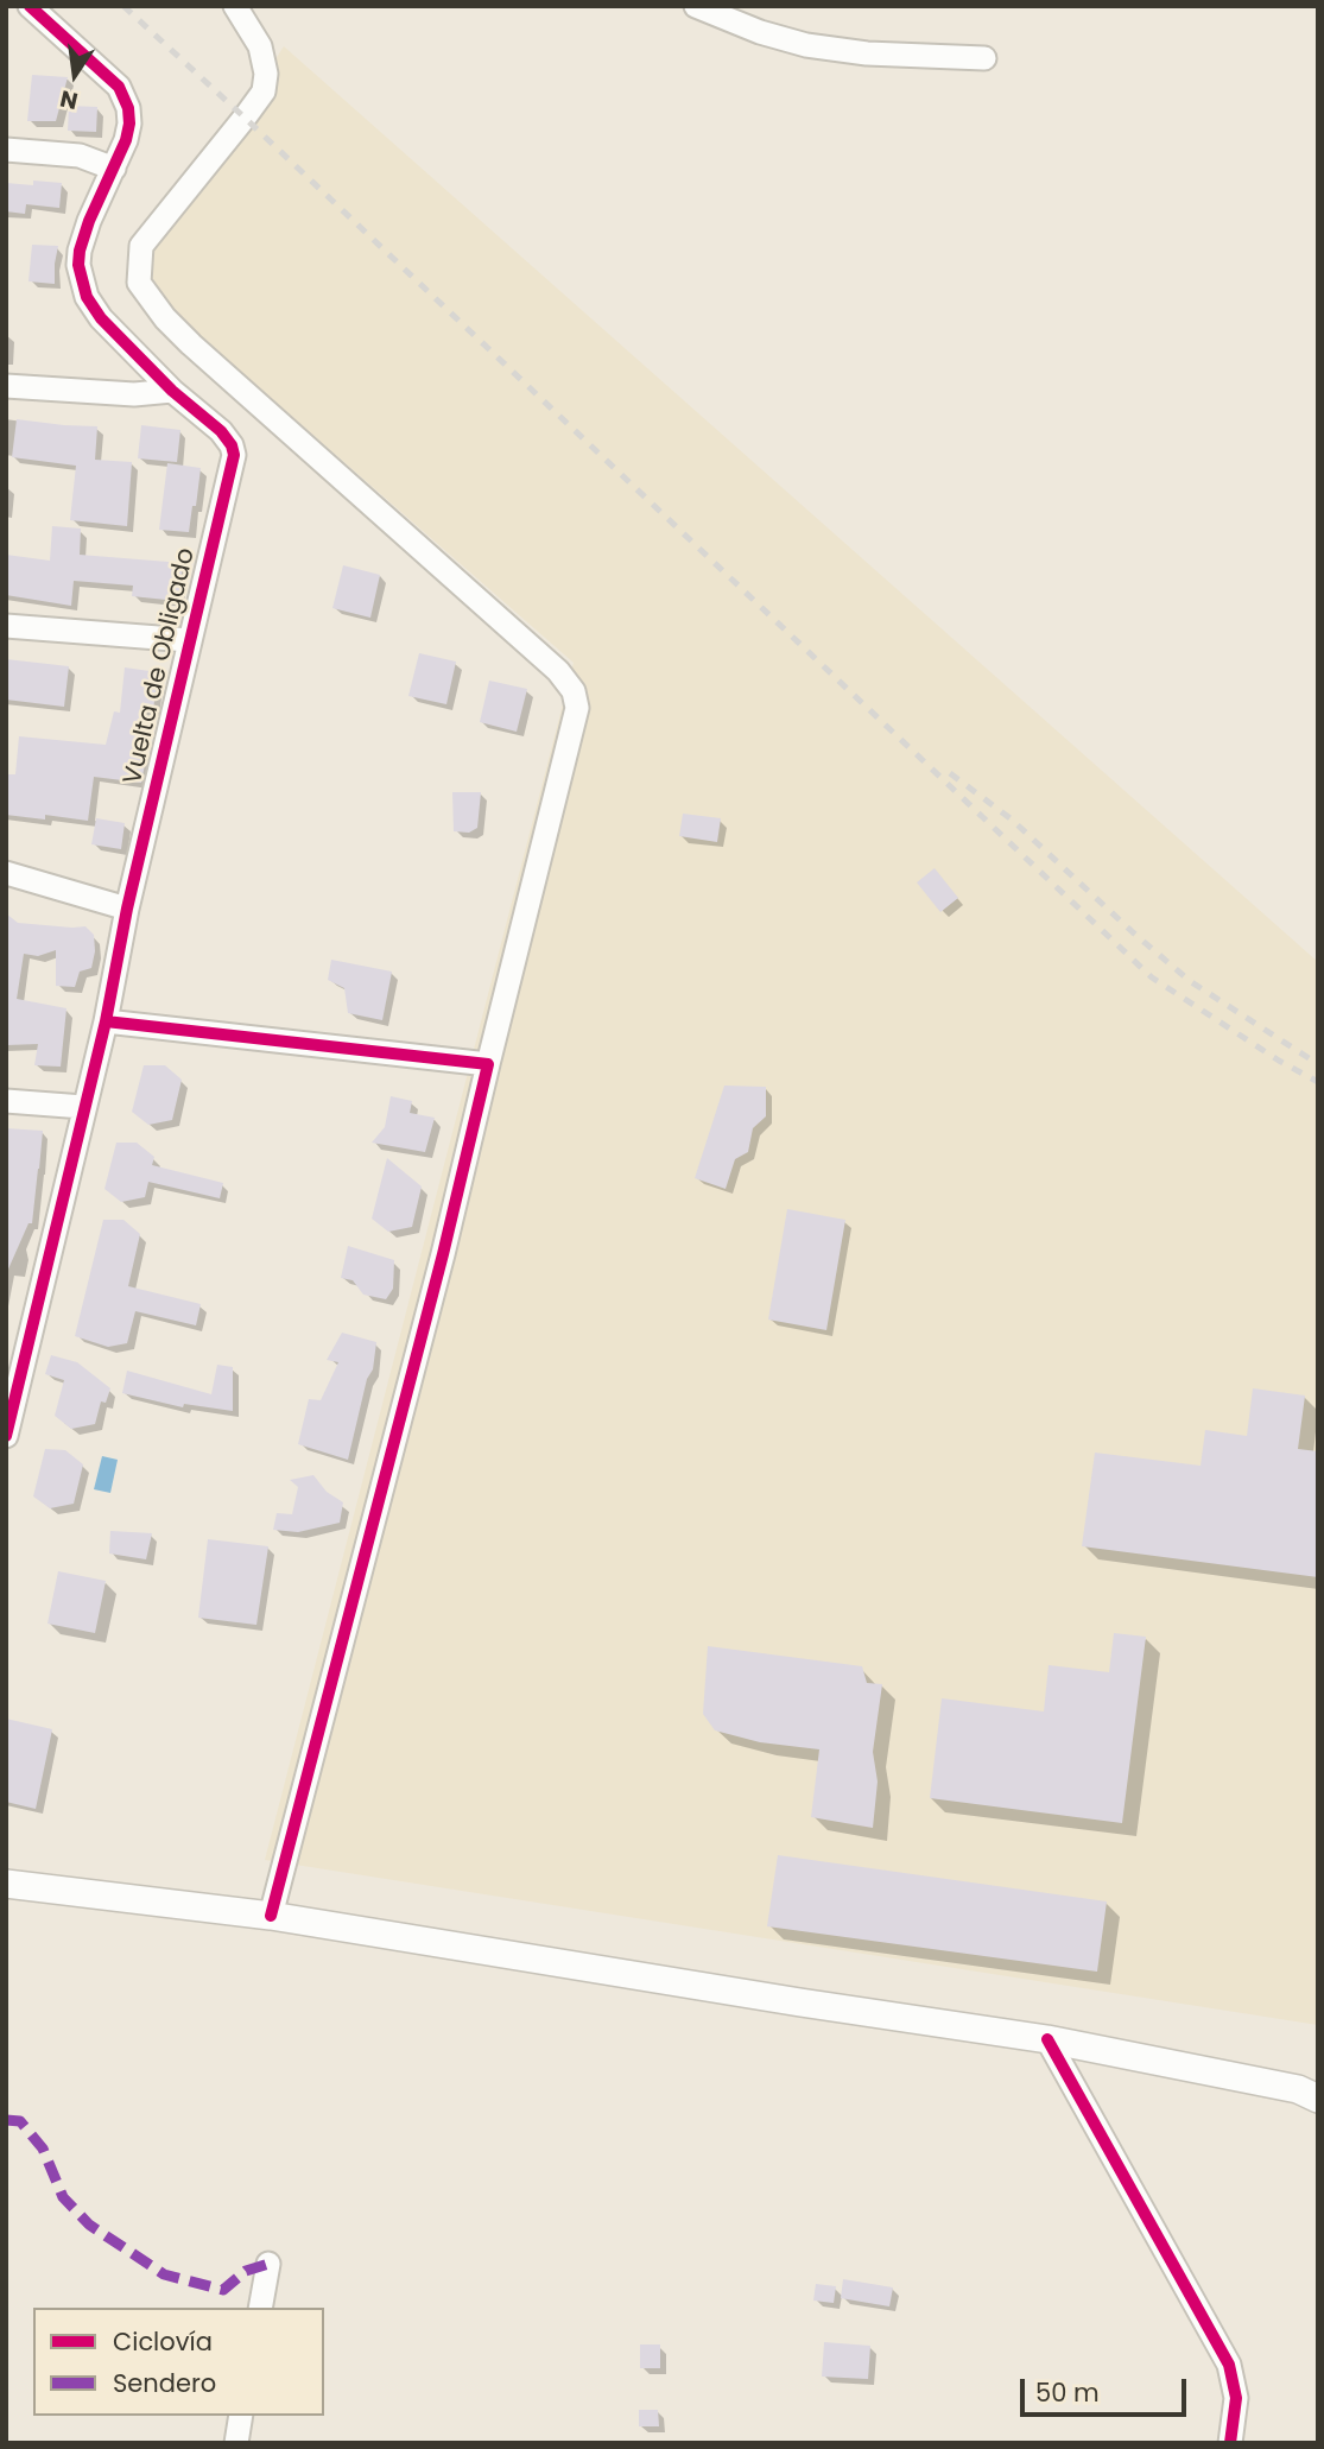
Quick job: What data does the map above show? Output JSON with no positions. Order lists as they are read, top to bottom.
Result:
{
  "streets": {
    "street": ["Vuelta de Obligado"]
  },
  "legend": ["Ciclovía", "Sendero"],
  "scale_bar": "50 m",
  "north": "bottom"
}
